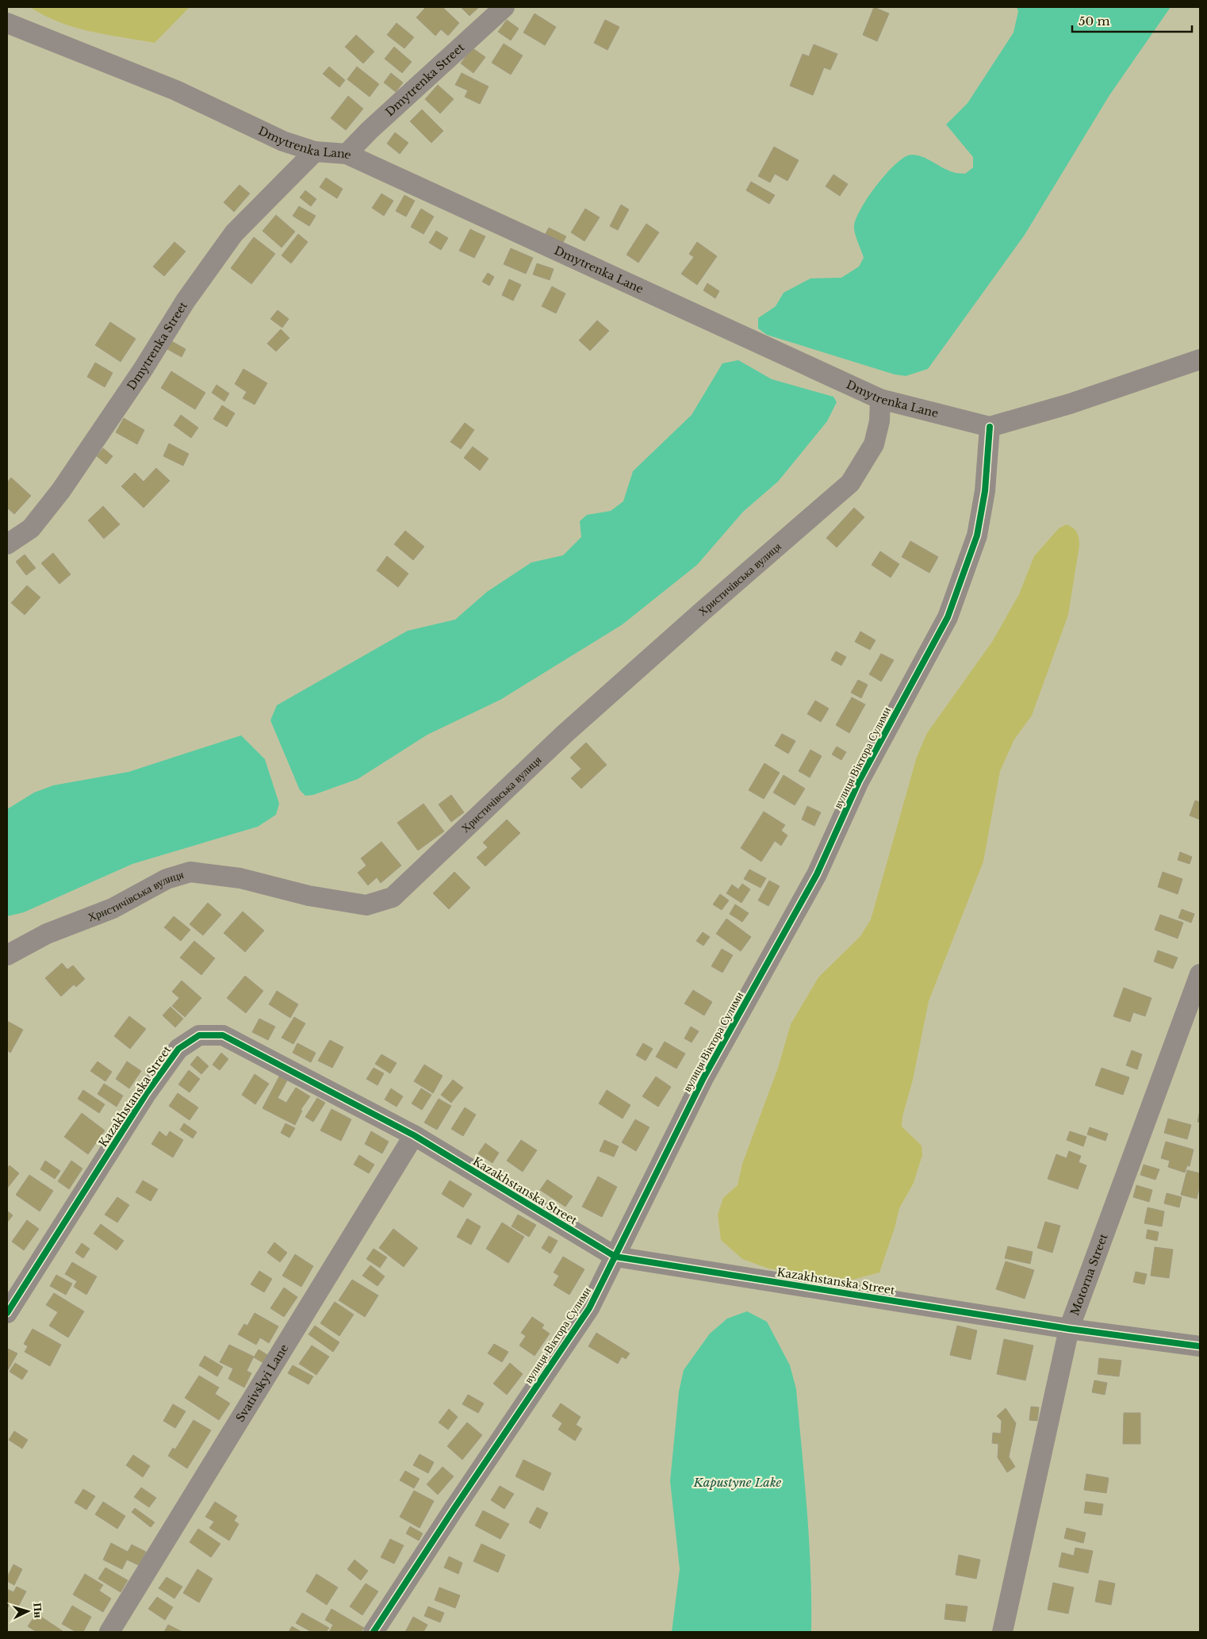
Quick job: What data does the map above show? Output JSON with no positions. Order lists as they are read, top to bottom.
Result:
{
  "streets": {
    "street": [
      "Dmytrenka Street",
      "Dmytrenka Lane",
      "Христичівська вулиця",
      "вулиця Віктора Сулими",
      "Kazakhstanska Street",
      "Motorna Street",
      "Svativskyi Lane"
    ]
  },
  "crossings": [
    ["Dmytrenka Street", "Dmytrenka Lane"],
    ["Dmytrenka Lane", "Христичівська вулиця"],
    ["Dmytrenka Lane", "вулиця Віктора Сулими"],
    ["вулиця Віктора Сулими", "Kazakhstanska Street"],
    ["Kazakhstanska Street", "Motorna Street"],
    ["Kazakhstanska Street", "Svativskyi Lane"]
  ],
  "water": ["Kapustyne Lake"],
  "scale_bar": "50 m",
  "north": "right"
}
